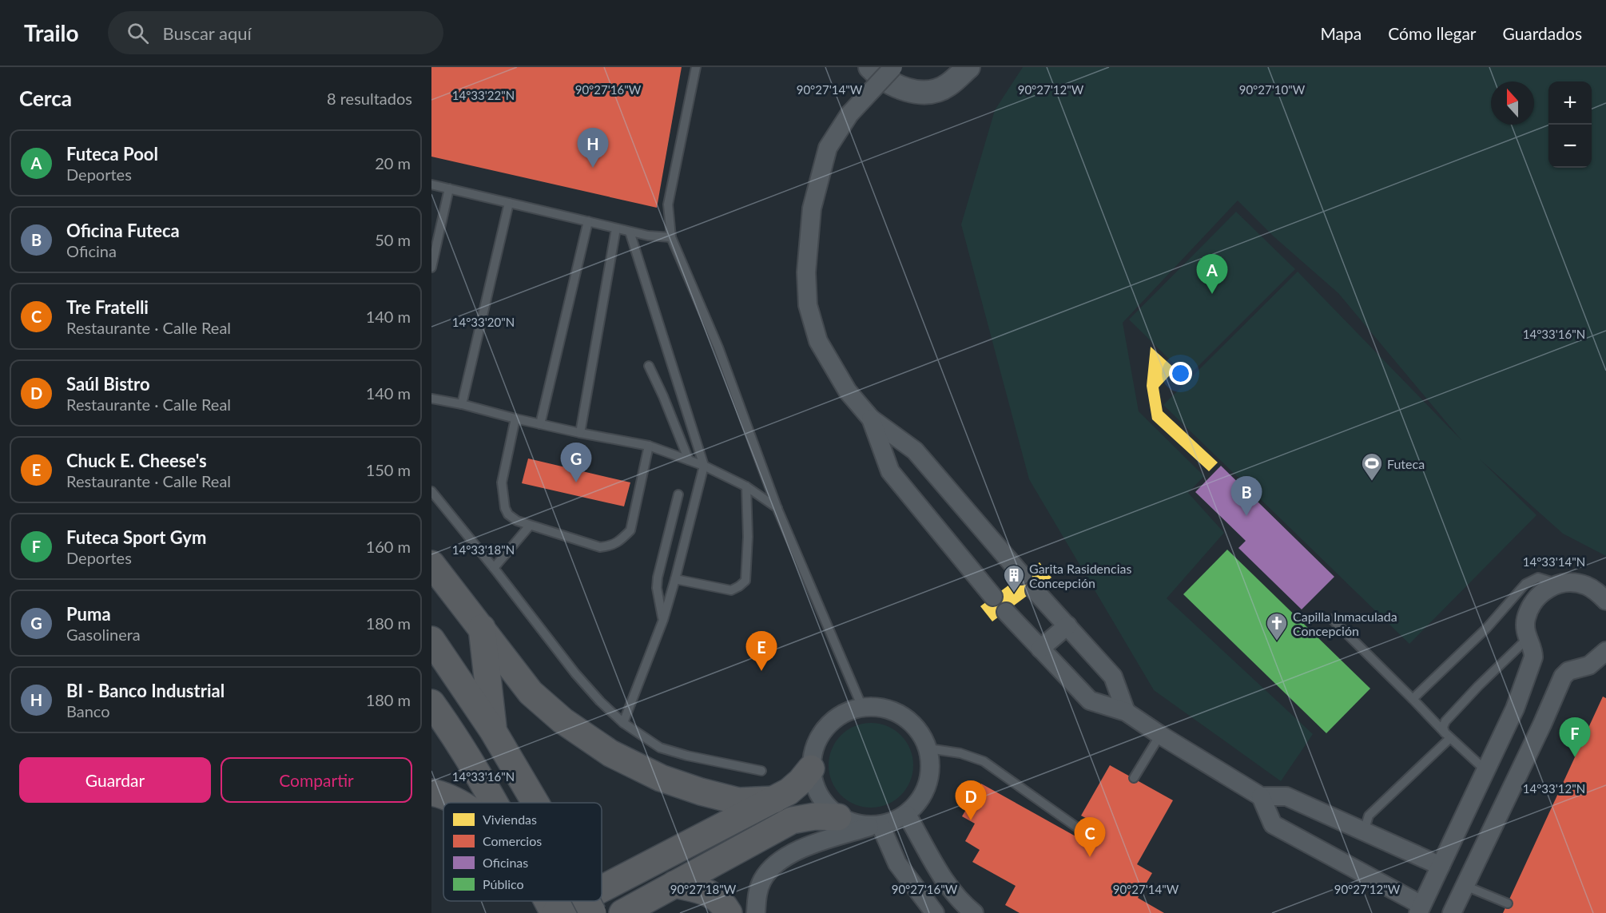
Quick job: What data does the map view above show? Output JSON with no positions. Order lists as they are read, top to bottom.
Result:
{
  "places": {
    "sports": ["Futeca"],
    "building": ["Garita Rasidencias Concepción"],
    "church": ["Capilla Inmaculada Concepción"]
  },
  "legend": [
    "Viviendas",
    "Comercios",
    "Oficinas",
    "Público"
  ],
  "north": "top",
  "page": {
    "header": "Trailo",
    "search": "Buscar aquí",
    "nav": ["Mapa", "Cómo llegar", "Guardados"],
    "heading": ["Cerca", "8 resultados"],
    "map_buttons": ["+", "−"],
    "pins": [
      "H",
      "A",
      "G",
      "B",
      "E",
      "F",
      "D",
      "C"
    ],
    "list": [
      {
        "mark": "A",
        "name": "Futeca Pool",
        "note": "Deportes",
        "value": "20 m"
      },
      {
        "mark": "B",
        "name": "Oficina Futeca",
        "note": "Oficina",
        "value": "50 m"
      },
      {
        "mark": "C",
        "name": "Tre Fratelli",
        "note": "Restaurante · Calle Real",
        "value": "140 m"
      },
      {
        "mark": "D",
        "name": "Saúl Bistro",
        "note": "Restaurante · Calle Real",
        "value": "140 m"
      },
      {
        "mark": "E",
        "name": "Chuck E. Cheese's",
        "note": "Restaurante · Calle Real",
        "value": "150 m"
      },
      {
        "mark": "F",
        "name": "Futeca Sport Gym",
        "note": "Deportes",
        "value": "160 m"
      },
      {
        "mark": "G",
        "name": "Puma",
        "note": "Gasolinera",
        "value": "180 m"
      },
      {
        "mark": "H",
        "name": "BI - Banco Industrial",
        "note": "Banco",
        "value": "180 m"
      }
    ],
    "buttons": ["Guardar", "Compartir"]
  },
  "coordinates": [
    "90°27'16\"W",
    "90°27'12\"W",
    "90°27'10\"W",
    "90°27'14\"W",
    "14°33'22\"N",
    "14°33'20\"N",
    "14°33'16\"N",
    "14°33'18\"N",
    "14°33'14\"N",
    "14°33'12\"N",
    "90°27'18\"W"
  ]
}
